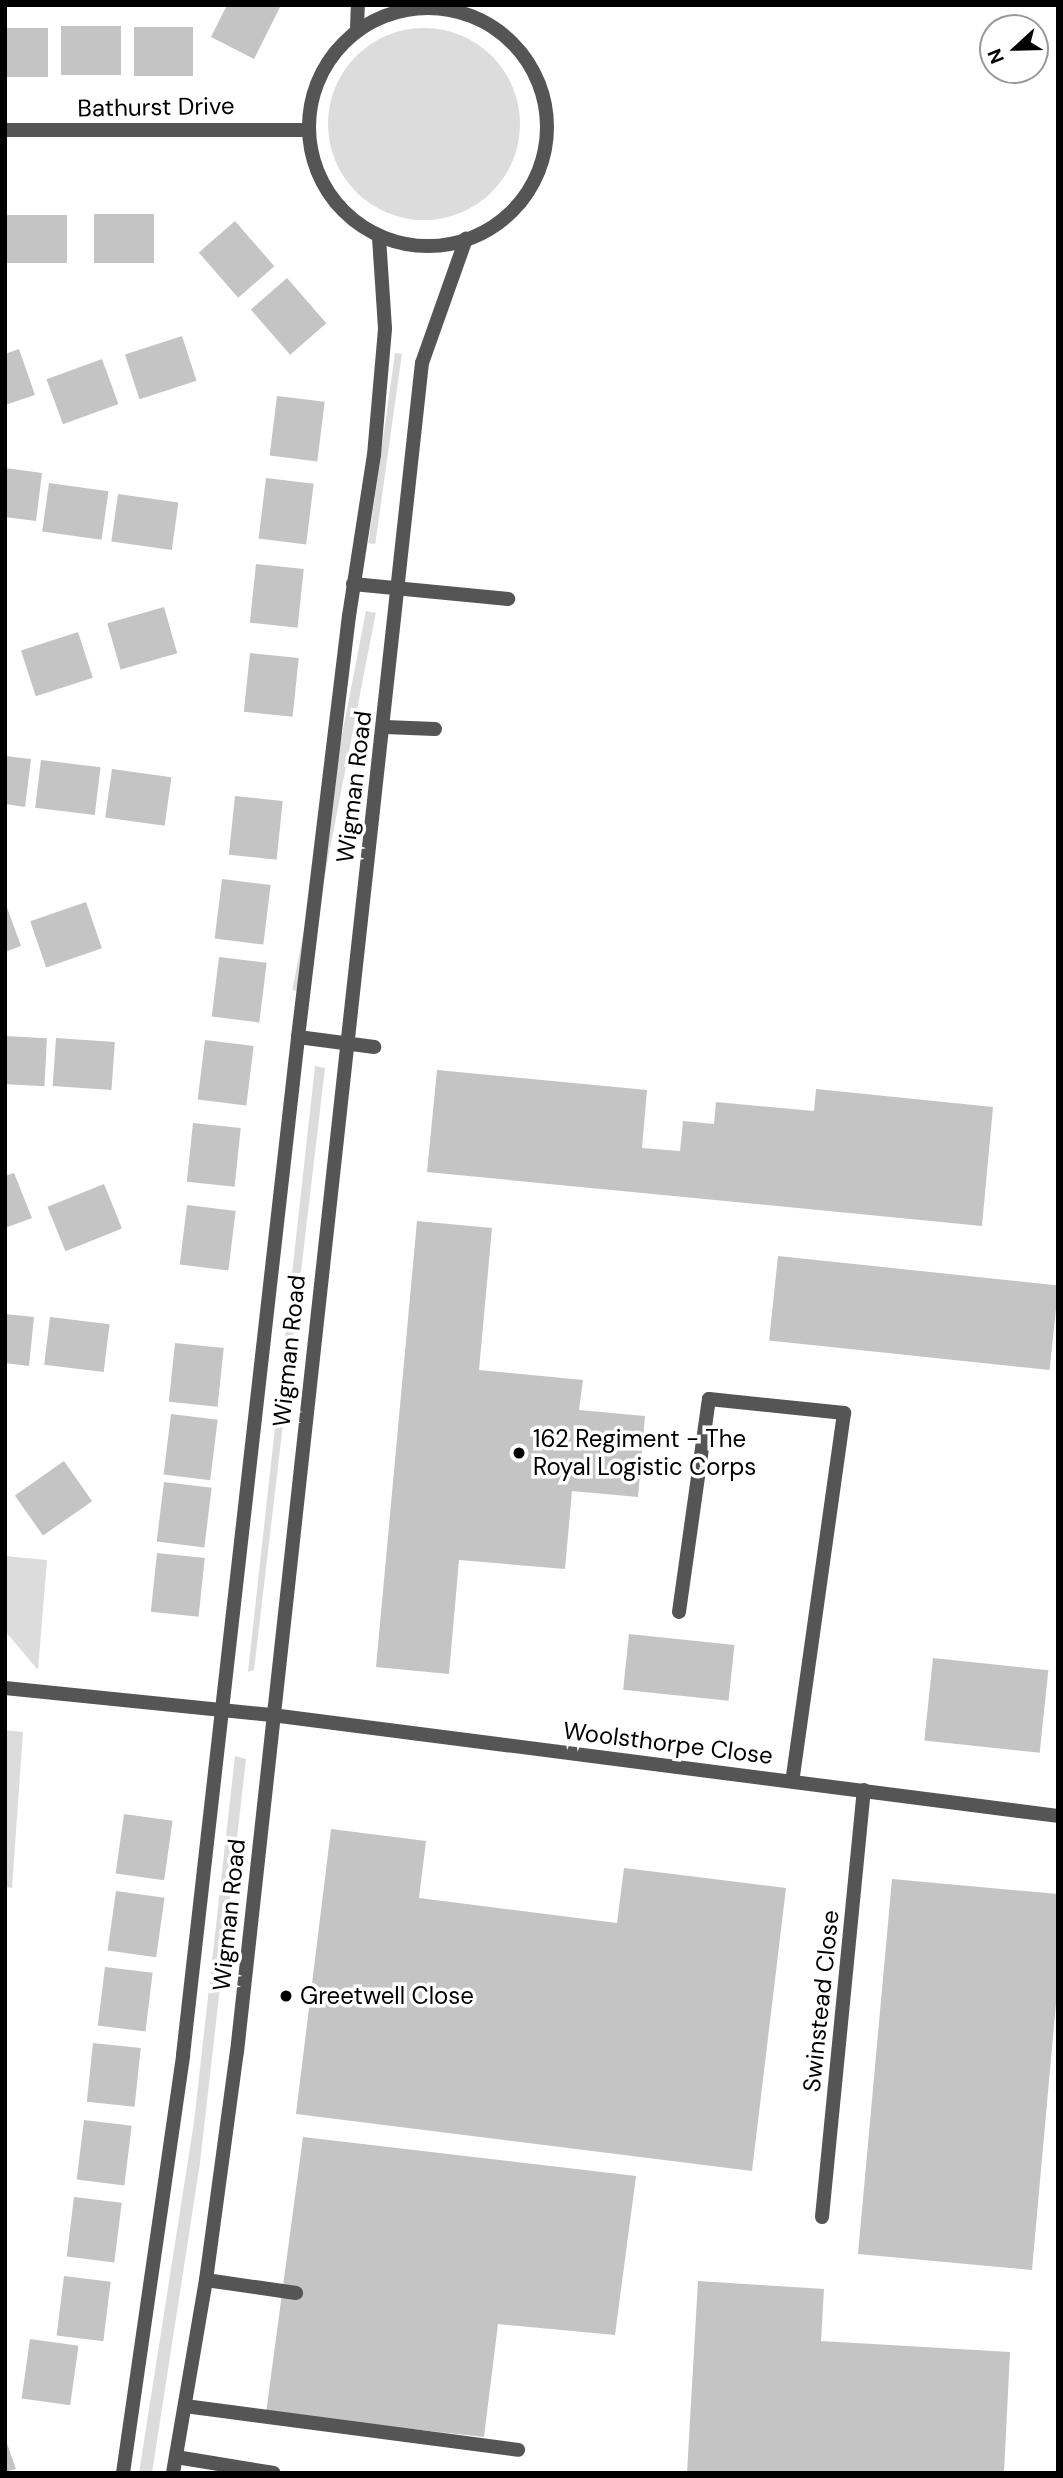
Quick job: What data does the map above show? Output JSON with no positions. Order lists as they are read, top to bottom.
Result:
{
  "streets": {
    "street": [
      "Bathurst Drive",
      "Wigman Road",
      "Woolsthorpe Close",
      "Swinstead Close"
    ]
  },
  "crossings": [
    ["Bathurst Drive", "Wigman Road"],
    ["Wigman Road", "Woolsthorpe Close"],
    ["Woolsthorpe Close", "Swinstead Close"]
  ],
  "places": ["162 Regiment - The Royal Logistic Corps", "Greetwell Close"],
  "north": "left"
}
